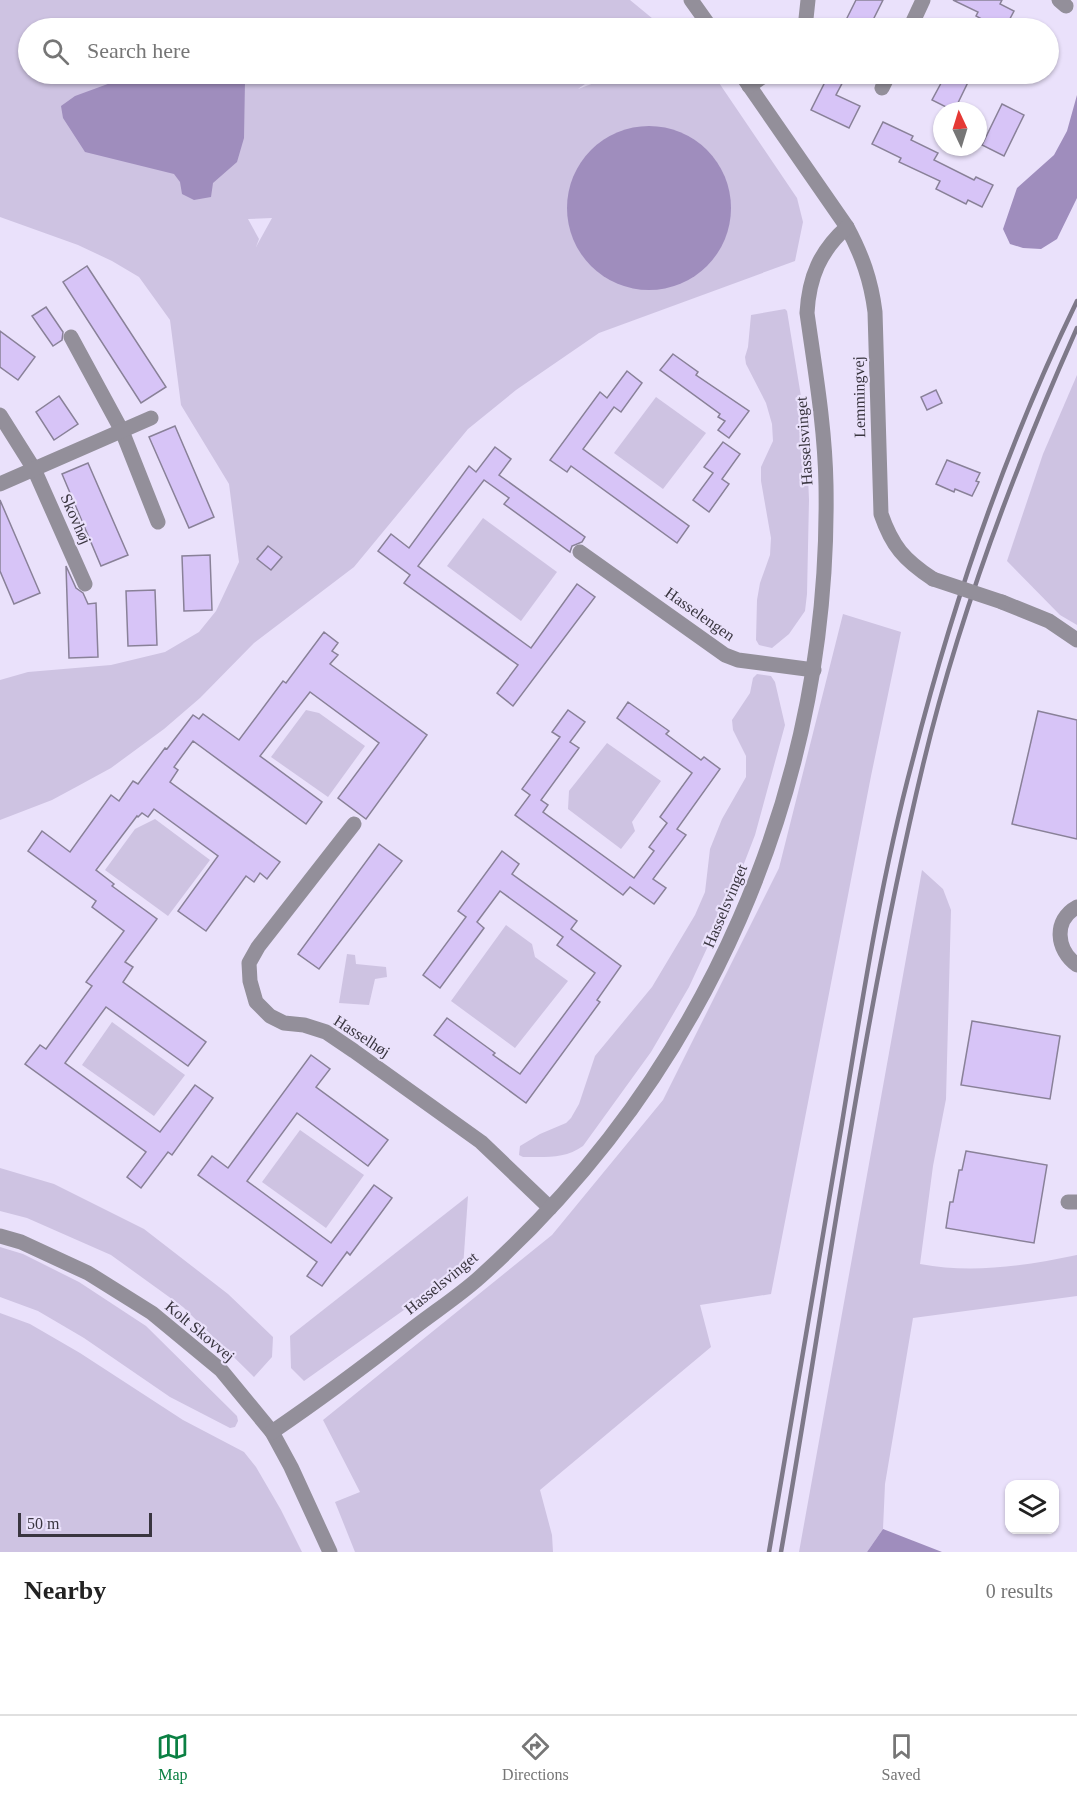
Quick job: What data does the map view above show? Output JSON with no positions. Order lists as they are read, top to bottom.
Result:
{
  "streets": {
    "street": [
      "Lemmingvej",
      "Hasselsvinget",
      "Skovhøj",
      "Hasselengen",
      "Hasselhøj",
      "Kolt Skovvej"
    ]
  },
  "crossings": [
    ["Lemmingvej", "Hasselsvinget"],
    ["Hasselsvinget", "Hasselengen"],
    ["Hasselsvinget", "Hasselhøj"],
    ["Hasselsvinget", "Kolt Skovvej"]
  ],
  "scale_bar": "50 m",
  "north": "top",
  "page": {
    "search": "Search here",
    "scale": "50 m",
    "heading": ["Nearby", "0 results"],
    "nav": ["Map", "Directions", "Saved"]
  }
}
